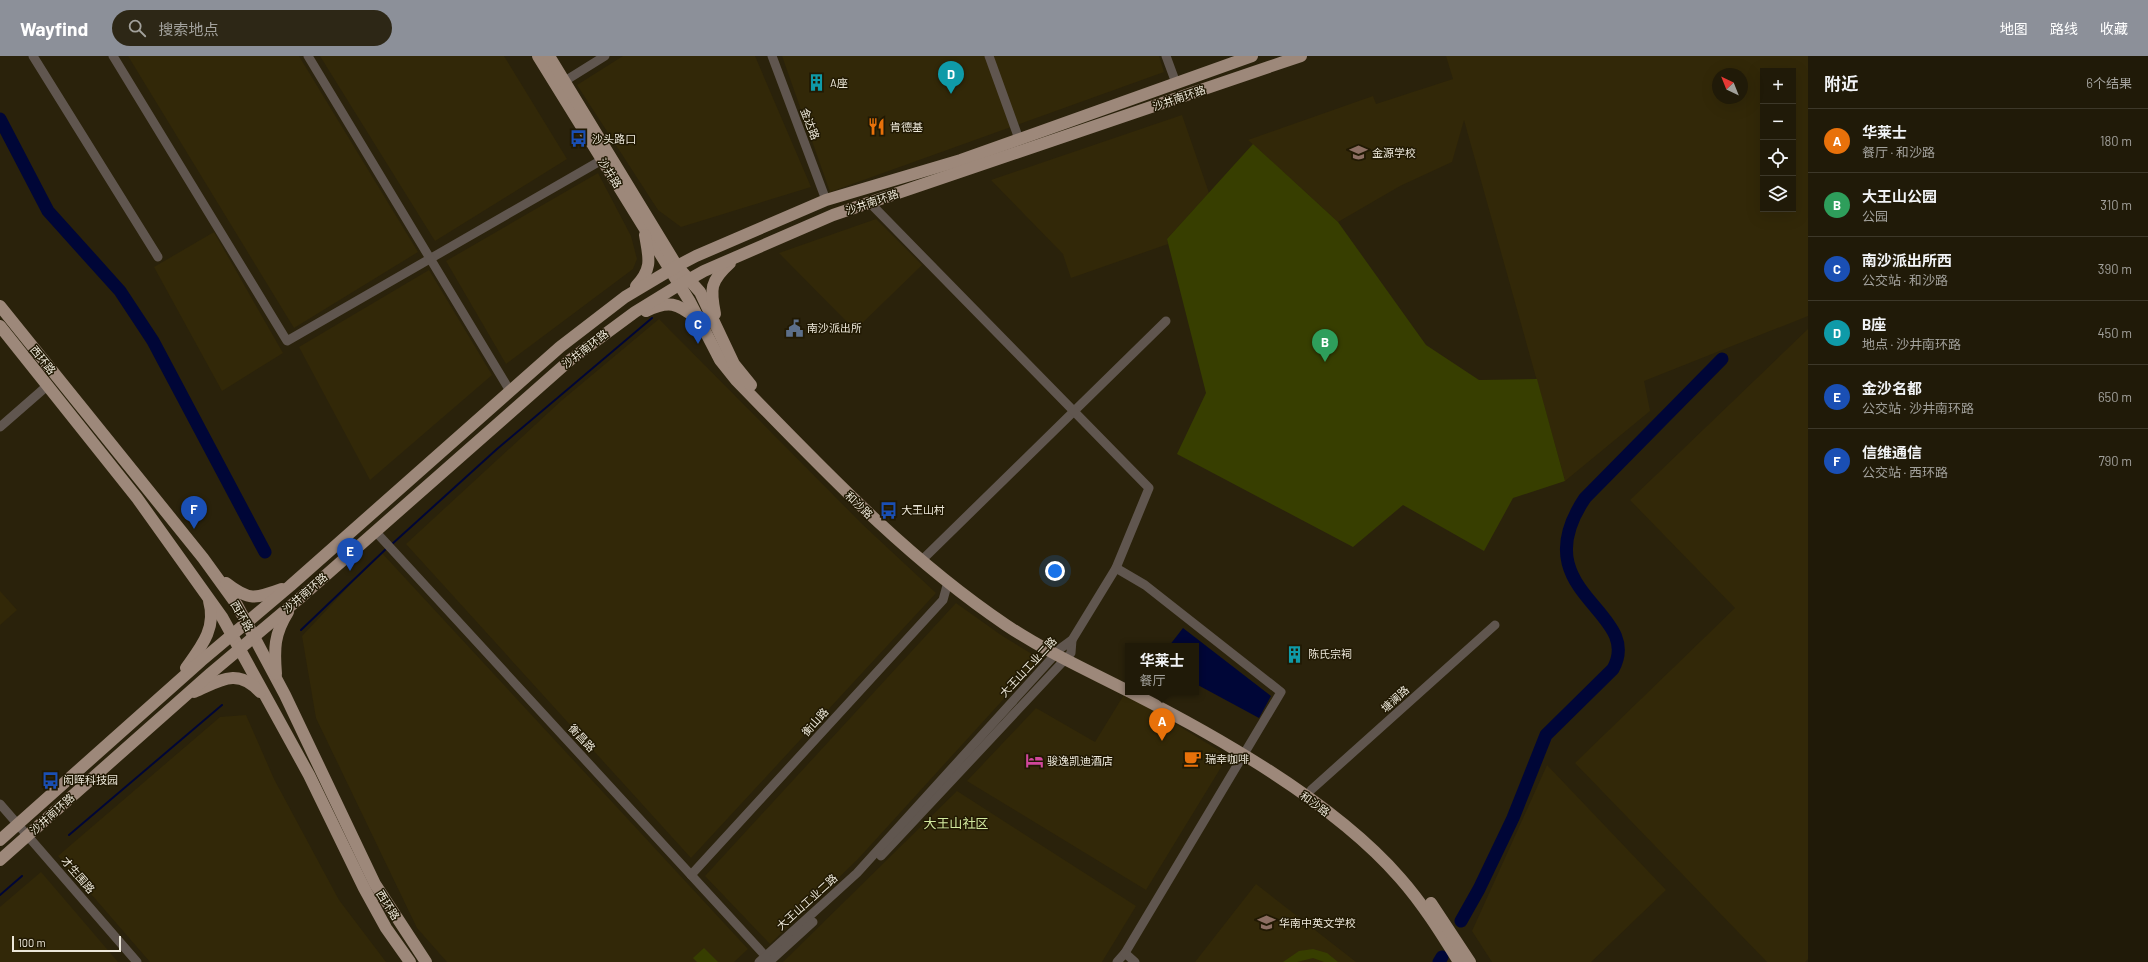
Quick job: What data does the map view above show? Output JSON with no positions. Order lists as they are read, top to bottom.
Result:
{
  "streets": {
    "main road": [
      "沙井南环路",
      "沙井路",
      "西环路",
      "和沙路"
    ],
    "street": [
      "金达路",
      "大王山工业二路",
      "塘澜路",
      "衡山路",
      "衡昌路",
      "才生围路"
    ]
  },
  "crossings": [
    ["沙井南环路", "金达路"],
    ["沙井南环路", "沙井路"],
    ["沙井南环路", "西环路"],
    ["沙井南环路", "和沙路"],
    ["沙井南环路", "衡昌路"],
    ["沙井南环路", "才生围路"],
    ["沙井路", "和沙路"],
    ["和沙路", "大王山工业二路"],
    ["和沙路", "塘澜路"],
    ["和沙路", "衡山路"],
    ["大王山工业二路", "衡昌路"],
    ["衡山路", "衡昌路"]
  ],
  "districts": ["大王山社区"],
  "places": {
    "building": ["A座", "陈氏宗祠"],
    "restaurant": ["肯德基"],
    "bus stop": ["沙头路口", "大王山村", "闳晖科技园"],
    "school or university": ["金源学校", "华南中英文学校"],
    "public building": ["南沙派出所"],
    "cafe": ["瑞幸咖啡"],
    "hotel": ["骏逸凯迪酒店"]
  },
  "scale_bar": "100 m",
  "north": "top left",
  "page": {
    "header": "Wayfind",
    "search": "搜索地点",
    "nav": ["地图", "路线", "收藏"],
    "heading": ["附近", "6个结果"],
    "pins": [
      "D",
      "C",
      "B",
      "F",
      "E",
      "A"
    ],
    "map_buttons": ["+", "−"],
    "list": [
      {
        "mark": "A",
        "name": "华莱士",
        "note": "餐厅 · 和沙路",
        "value": "180 m"
      },
      {
        "mark": "B",
        "name": "大王山公园",
        "note": "公园",
        "value": "310 m"
      },
      {
        "mark": "C",
        "name": "南沙派出所西",
        "note": "公交站 · 和沙路",
        "value": "390 m"
      },
      {
        "mark": "D",
        "name": "B座",
        "note": "地点 · 沙井南环路",
        "value": "450 m"
      },
      {
        "mark": "E",
        "name": "金沙名都",
        "note": "公交站 · 沙井南环路",
        "value": "650 m"
      },
      {
        "mark": "F",
        "name": "信维通信",
        "note": "公交站 · 西环路",
        "value": "790 m"
      }
    ],
    "popup": ["华莱士", "餐厅"],
    "scale": "100 m"
  }
}
